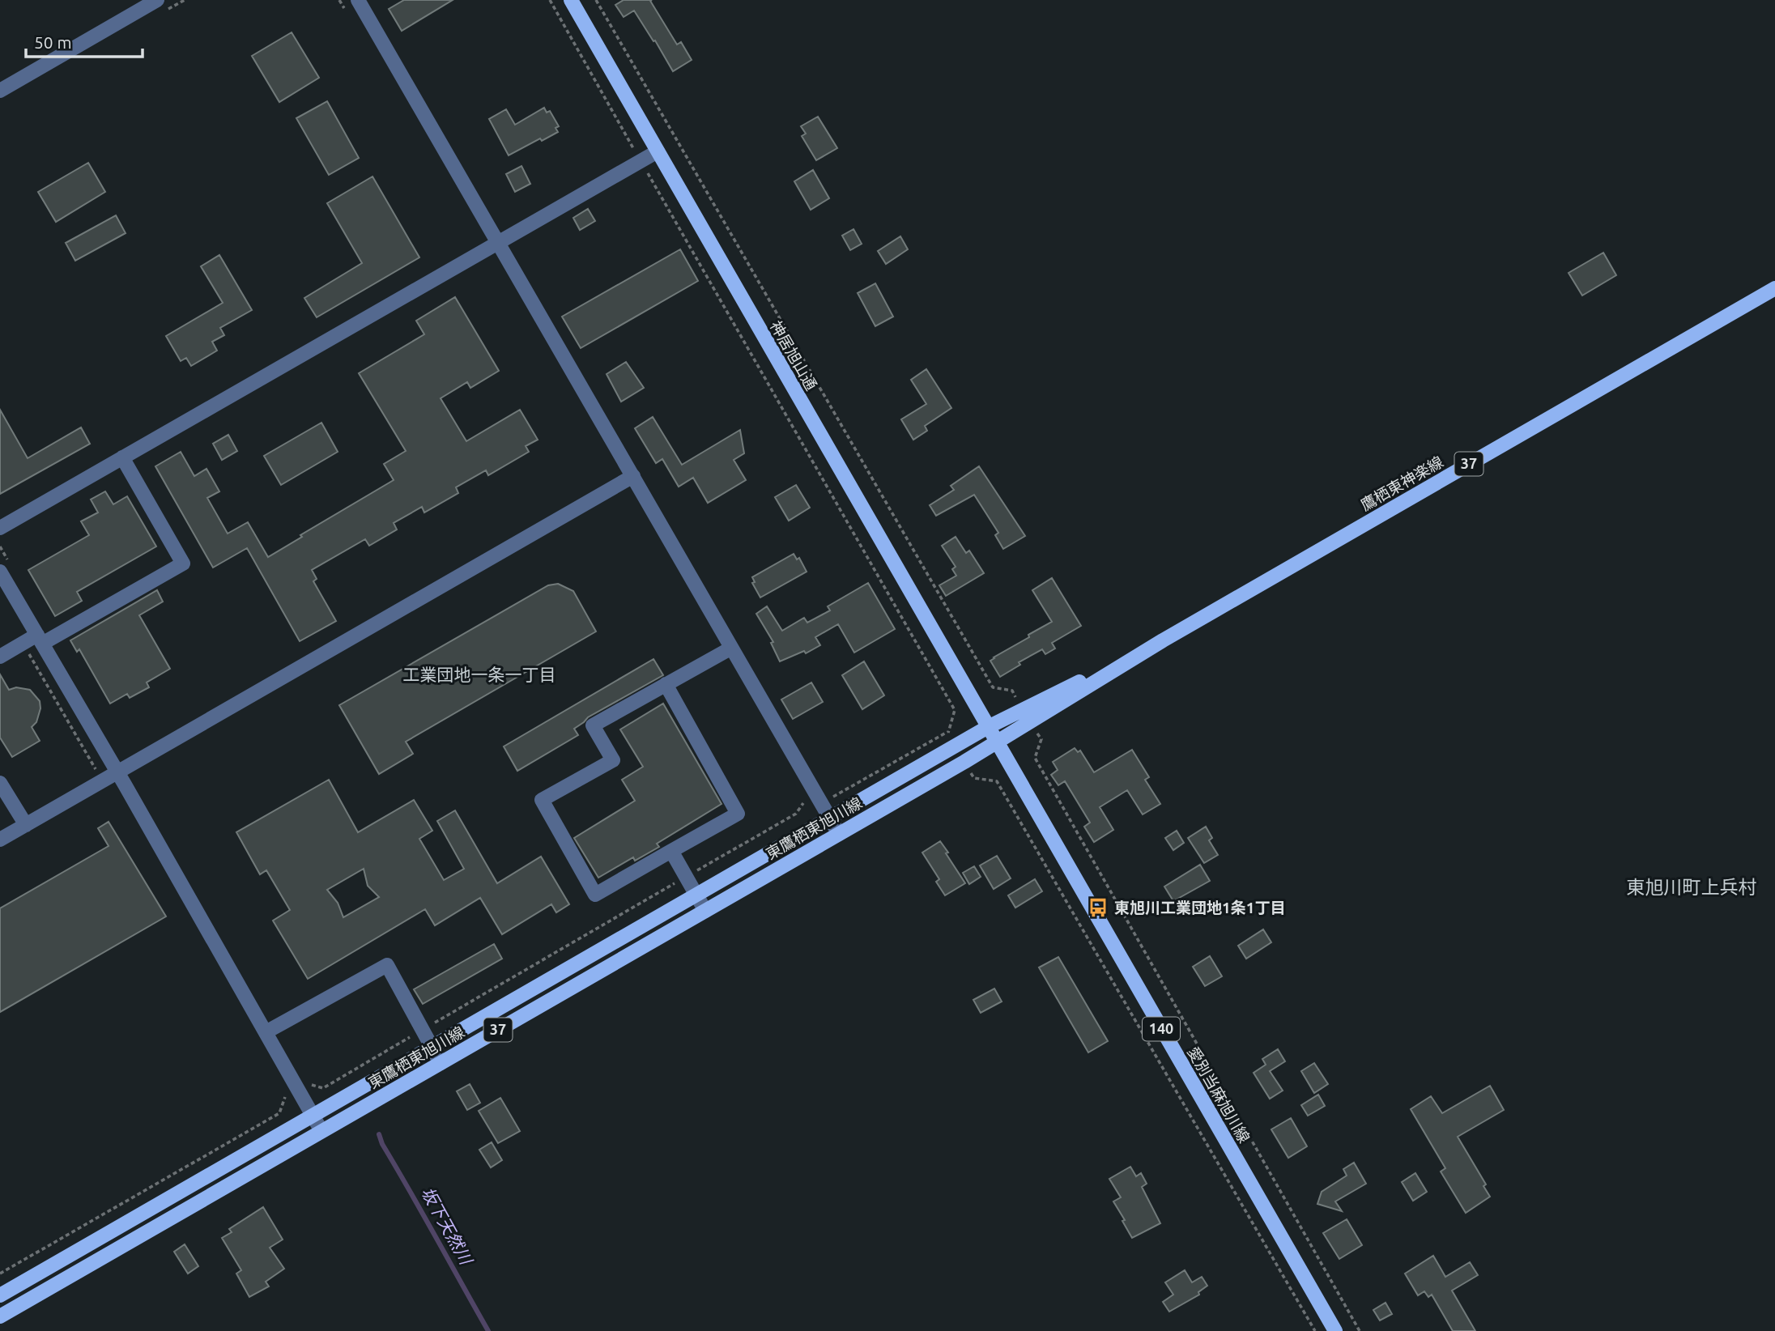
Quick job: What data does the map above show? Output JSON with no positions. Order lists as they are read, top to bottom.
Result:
{
  "streets": {
    "main road": [
      "神居旭山通",
      "37",
      "鷹栖東神楽線",
      "東鷹栖東旭川線",
      "140",
      "愛別当麻旭川線"
    ]
  },
  "crossings": [
    ["神居旭山通", "鷹栖東神楽線"],
    ["神居旭山通", "東鷹栖東旭川線"],
    ["神居旭山通", "愛別当麻旭川線"],
    ["鷹栖東神楽線", "東鷹栖東旭川線"],
    ["鷹栖東神楽線", "愛別当麻旭川線"],
    ["東鷹栖東旭川線", "愛別当麻旭川線"]
  ],
  "districts": ["工業団地一条一丁目", "東旭川町上兵村"],
  "water": ["坂下天然川"],
  "places": {
    "bus stop": ["東旭川工業団地1条1丁目"]
  },
  "scale_bar": "50 m"
}
